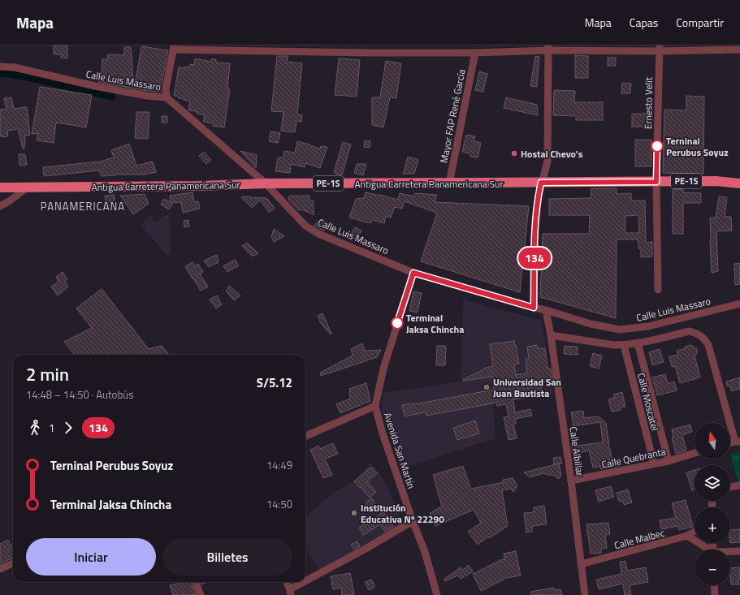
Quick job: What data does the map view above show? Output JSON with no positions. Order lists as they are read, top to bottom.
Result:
{
  "streets": {
    "highway": ["PE-1S", "Antigua Carretera Panamericana Sur"],
    "street": [
      "Calle Luis Massaro",
      "Ernesto Velit",
      "Mayor FAP René García",
      "Calle Moscatel",
      "Avenida San Martin",
      "Calle Albillar",
      "Calle Quebranta",
      "Calle Malbec"
    ]
  },
  "crossings": [
    ["Calle Luis Massaro", "Antigua Carretera Panamericana Sur"],
    ["Calle Luis Massaro", "Avenida San Martin"],
    ["Calle Luis Massaro", "Calle Albillar"],
    ["Ernesto Velit", "Antigua Carretera Panamericana Sur"],
    ["Mayor FAP René García", "Antigua Carretera Panamericana Sur"],
    ["Calle Moscatel", "Calle Quebranta"],
    ["Calle Albillar", "Calle Quebranta"],
    ["Calle Albillar", "Calle Malbec"]
  ],
  "districts": ["PANAMERICANA"],
  "places": [
    "Terninal Perubus Soyuz",
    "Hostal Chevo's",
    "Terminal Jaksa Chincha",
    "Universidad San Juan Bautista",
    "Institución Educativa Nº 22290"
  ],
  "lines": ["bus line 134"],
  "north": "top",
  "page": {
    "header": "Mapa",
    "nav": ["Mapa", "Capas", "Compartir"],
    "on_map": "134",
    "heading": ["2 min", "14:48 – 14:50 · Autobús", "S/5.12"],
    "legs": ["1", "134"],
    "map_buttons": ["+", "−"],
    "list": [
      {
        "name": "Terninal Perubus Soyuz",
        "value": "14:49"
      },
      {
        "name": "Terminal Jaksa Chincha",
        "value": "14:50"
      }
    ],
    "buttons": ["Iniciar", "Billetes"]
  }
}
